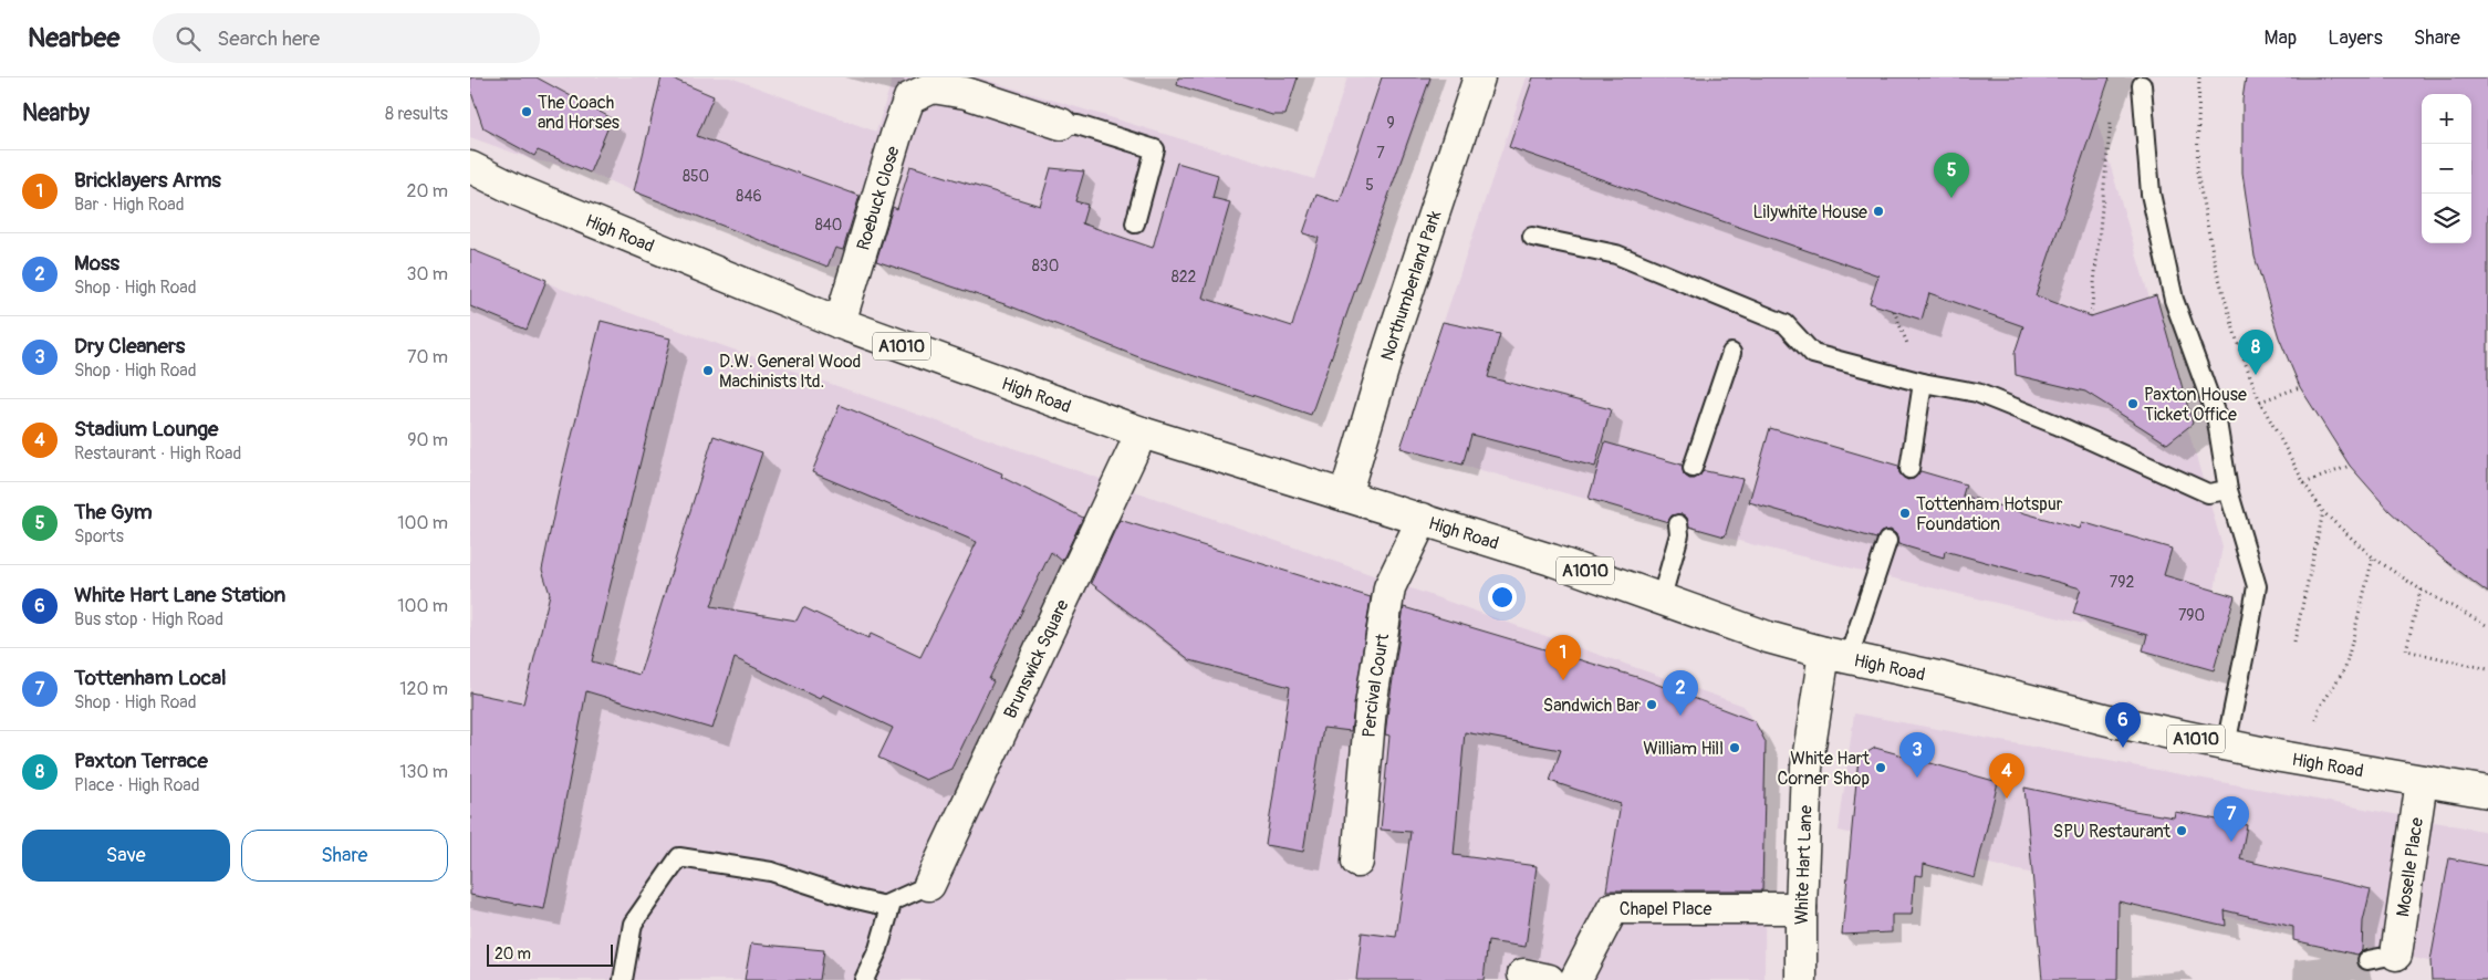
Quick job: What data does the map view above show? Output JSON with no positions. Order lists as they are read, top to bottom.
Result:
{
  "streets": {
    "street": [
      "Roebuck Close",
      "High Road",
      "Northumberland Park",
      "A1010",
      "Brunswick Square",
      "Percival Court",
      "White Hart Lane",
      "Moselle Place",
      "Chapel Place"
    ]
  },
  "crossings": [
    ["Roebuck Close", "High Road"],
    ["High Road", "Northumberland Park"],
    ["High Road", "Brunswick Square"],
    ["High Road", "Percival Court"],
    ["High Road", "White Hart Lane"],
    ["High Road", "Moselle Place"],
    ["White Hart Lane", "Chapel Place"]
  ],
  "places": [
    "The Coach and Horses",
    "Lilywhite House",
    "D.W. General Wood Machinists ltd.",
    "Paxton House Ticket Office",
    "Tottenham Hotspur Foundation",
    "Sandwich Bar",
    "William Hill",
    "White Hart Corner Shop",
    "SPU Restaurant"
  ],
  "house_numbers": [
    "9",
    "7",
    "850",
    "5",
    "846",
    "840",
    "830",
    "822",
    "792",
    "790"
  ],
  "scale_bar": "20 m",
  "page": {
    "header": "Nearbee",
    "search": "Search here",
    "nav": ["Map", "Layers", "Share"],
    "heading": ["Nearby", "8 results"],
    "map_buttons": ["+", "−"],
    "list": [
      {
        "mark": "1",
        "name": "Bricklayers Arms",
        "note": "Bar · High Road",
        "value": "20 m"
      },
      {
        "mark": "2",
        "name": "Moss",
        "note": "Shop · High Road",
        "value": "30 m"
      },
      {
        "mark": "3",
        "name": "Dry Cleaners",
        "note": "Shop · High Road",
        "value": "70 m"
      },
      {
        "mark": "4",
        "name": "Stadium Lounge",
        "note": "Restaurant · High Road",
        "value": "90 m"
      },
      {
        "mark": "5",
        "name": "The Gym",
        "note": "Sports",
        "value": "100 m"
      },
      {
        "mark": "6",
        "name": "White Hart Lane Station",
        "note": "Bus stop · High Road",
        "value": "100 m"
      },
      {
        "mark": "7",
        "name": "Tottenham Local",
        "note": "Shop · High Road",
        "value": "120 m"
      },
      {
        "mark": "8",
        "name": "Paxton Terrace",
        "note": "Place · High Road",
        "value": "130 m"
      }
    ],
    "pins": [
      "5",
      "8",
      "1",
      "2",
      "6",
      "3",
      "4",
      "7"
    ],
    "buttons": ["Save", "Share"],
    "scale": "20 m"
  }
}
